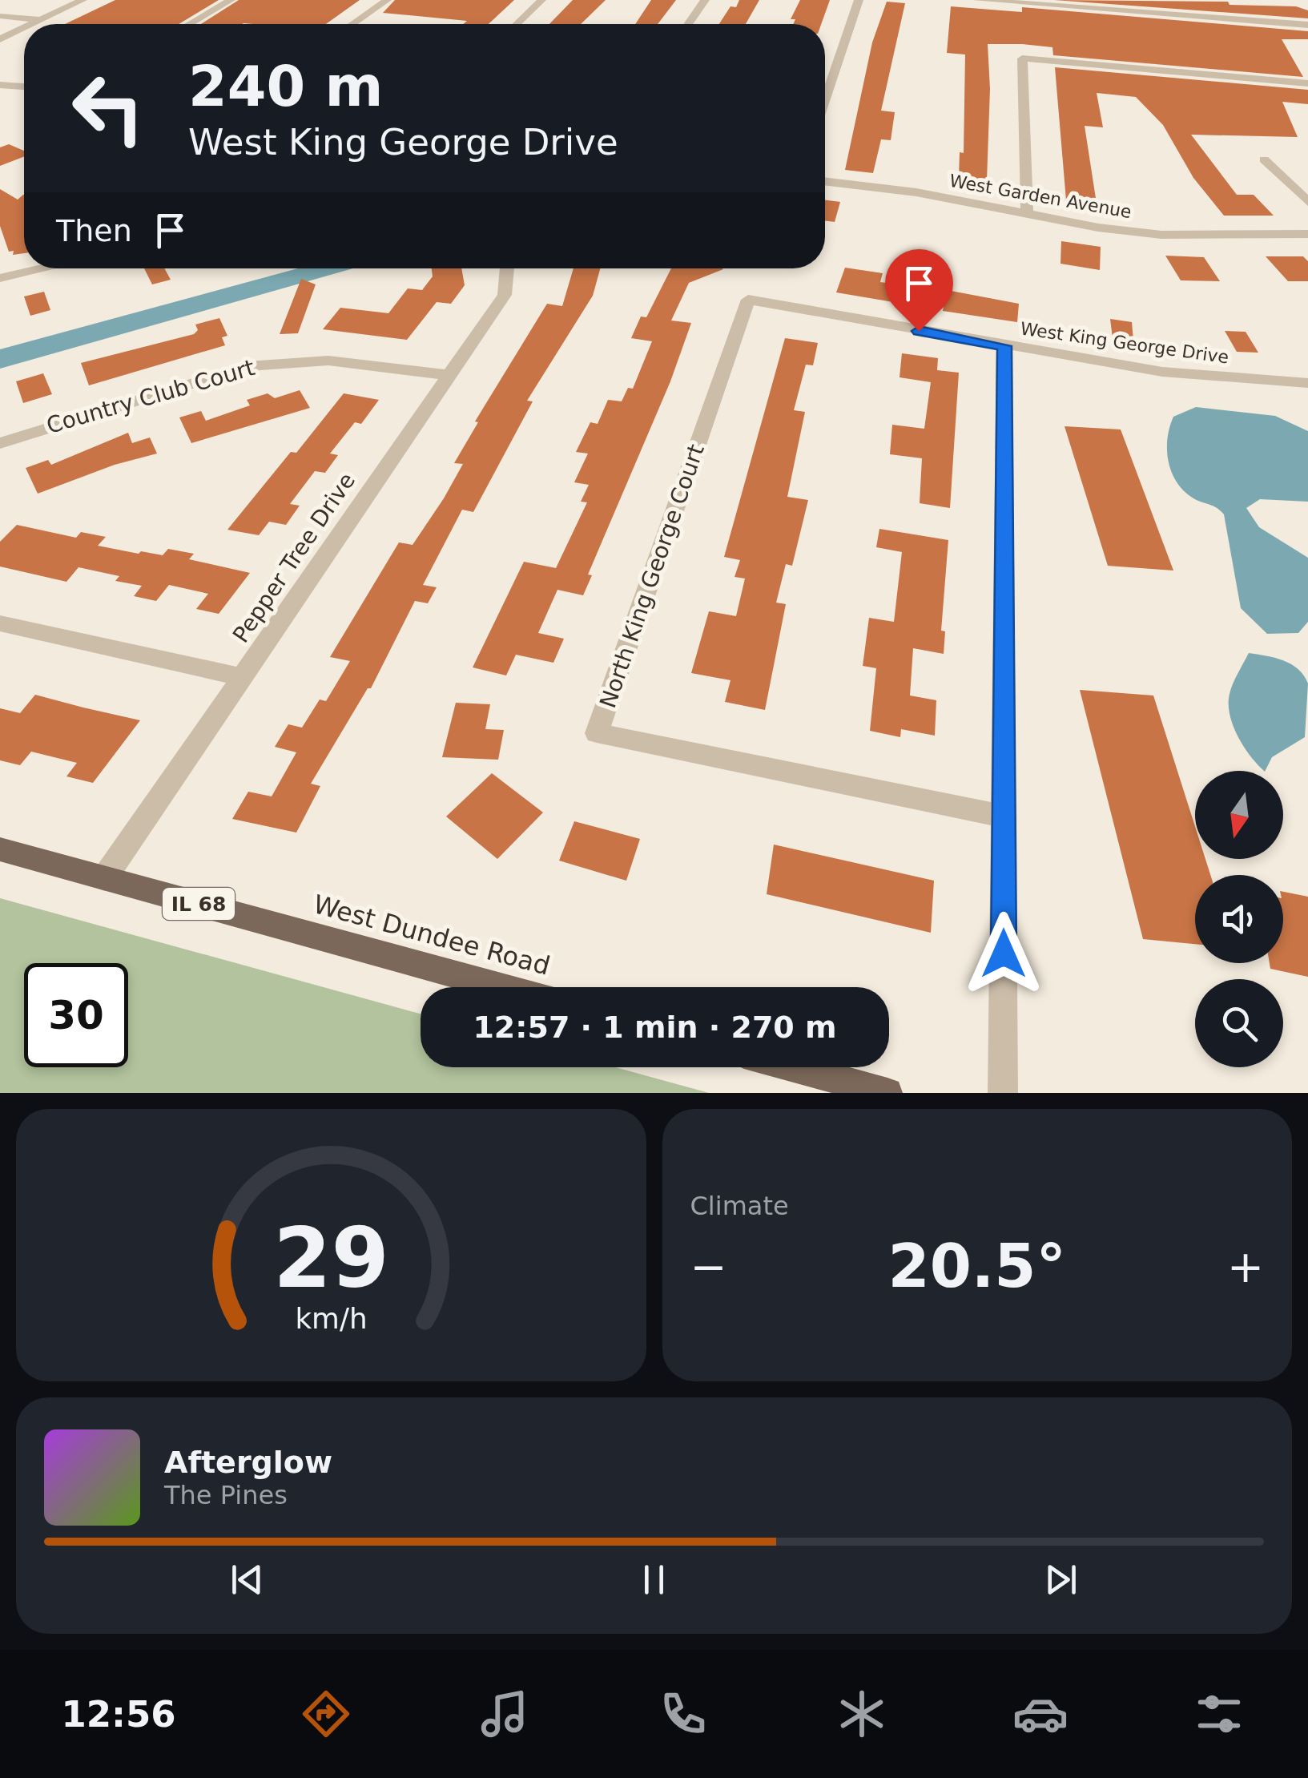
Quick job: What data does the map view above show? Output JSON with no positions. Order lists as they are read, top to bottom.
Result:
{
  "streets": {
    "main road": ["IL 68", "West Dundee Road"],
    "street": [
      "West Garden Avenue",
      "West King George Drive",
      "Country Club Court",
      "Pepper Tree Drive",
      "North King George Court"
    ]
  },
  "crossings": [
    ["West King George Drive", "North King George Court"],
    ["Country Club Court", "Pepper Tree Drive"],
    ["Pepper Tree Drive", "IL 68"],
    ["Pepper Tree Drive", "West Dundee Road"],
    ["IL 68", "West Dundee Road"]
  ],
  "north": "bottom",
  "page": {
    "turn": ["240 m", "West King George Drive"],
    "then": "Then",
    "limit": "30",
    "trip": "12:57 · 1 min · 270 m",
    "tile": "Climate",
    "heat": ["−", "20.5°", "+"],
    "song": ["Afterglow", "The Pines"],
    "tabs": "12:56",
    "gauge": ["29", "km/h"]
  }
}
